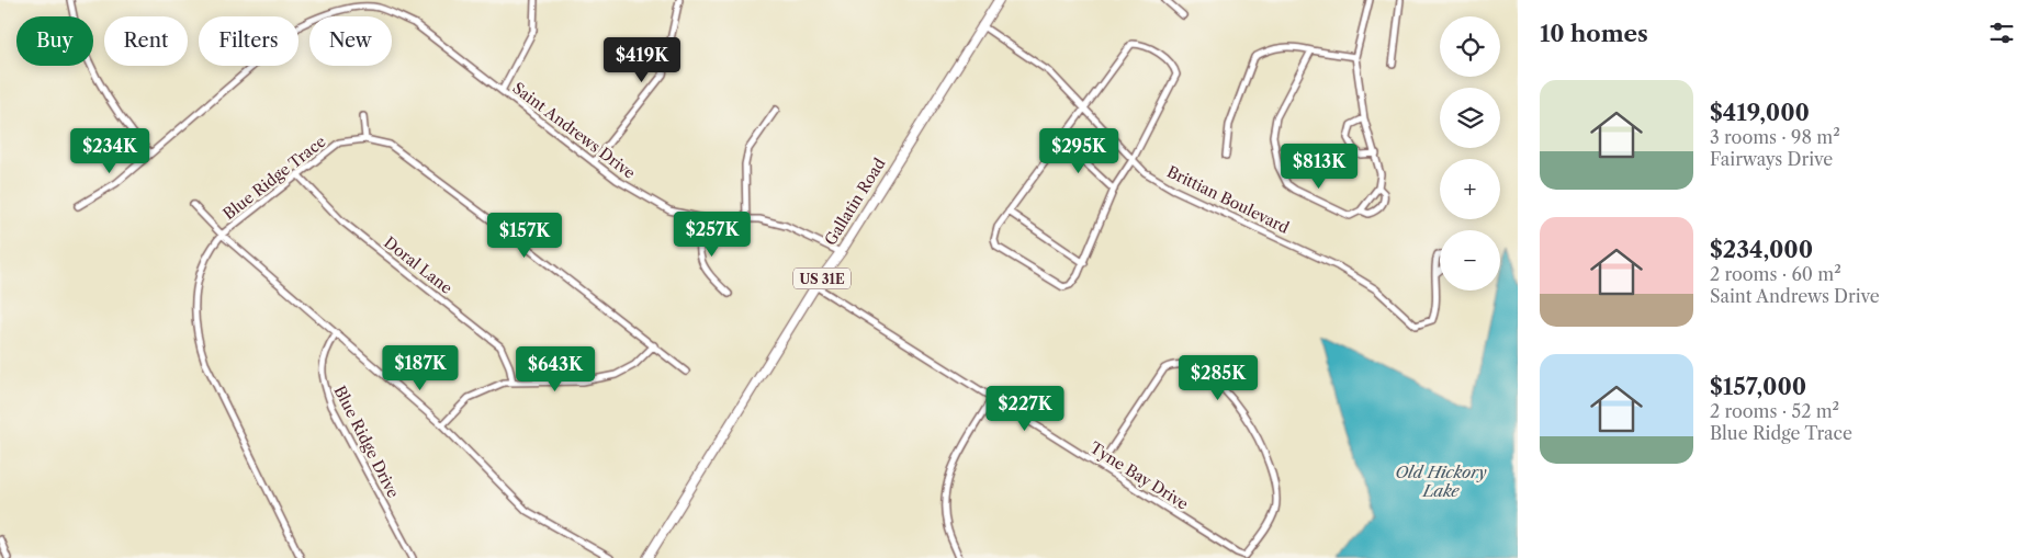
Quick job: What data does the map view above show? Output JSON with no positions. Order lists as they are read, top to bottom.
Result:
{
  "streets": {
    "main road": ["Gallatin Road", "US 31E"],
    "street": [
      "Saint Andrews Drive",
      "Blue Ridge Trace",
      "Brittian Boulevard",
      "Doral Lane",
      "Blue Ridge Drive",
      "Tyne Bay Drive"
    ]
  },
  "crossings": [
    ["Saint Andrews Drive", "Gallatin Road"],
    ["Blue Ridge Trace", "Doral Lane"],
    ["Brittian Boulevard", "Gallatin Road"],
    ["Gallatin Road", "Tyne Bay Drive"]
  ],
  "water": ["Old Hickory Lake"],
  "page": {
    "heading": "10 homes",
    "map_buttons": ["+", "−"],
    "chip": [
      "Buy",
      "Rent",
      "Filters",
      "New"
    ],
    "price": [
      "$419K",
      "$234K",
      "$295K",
      "$813K",
      "$257K",
      "$157K",
      "$187K",
      "$643K",
      "$285K",
      "$227K"
    ],
    "list": [
      {
        "name": "$419,000",
        "note": "3 rooms · 98 m² · Fairways Drive"
      },
      {
        "name": "$234,000",
        "note": "2 rooms · 60 m² · Saint Andrews Drive"
      },
      {
        "name": "$157,000",
        "note": "2 rooms · 52 m² · Blue Ridge Trace"
      }
    ]
  }
}
